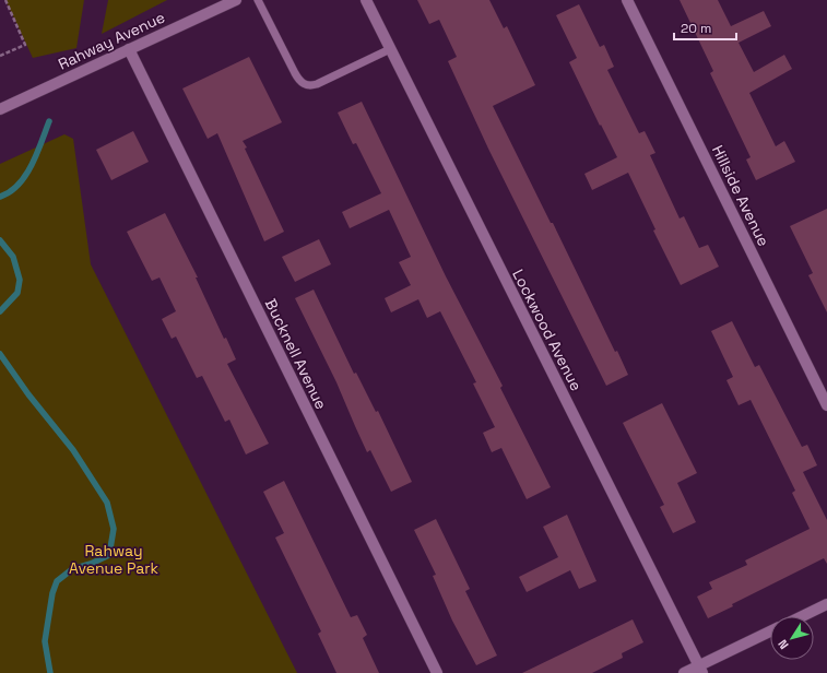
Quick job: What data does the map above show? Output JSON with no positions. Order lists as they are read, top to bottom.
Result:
{
  "streets": {
    "street": [
      "Rahway Avenue",
      "Hillside Avenue",
      "Lockwood Avenue",
      "Bucknell Avenue"
    ]
  },
  "crossings": [
    ["Rahway Avenue", "Bucknell Avenue"]
  ],
  "parks": ["Rahway Avenue Park"],
  "scale_bar": "20 m",
  "north": "bottom left"
}
